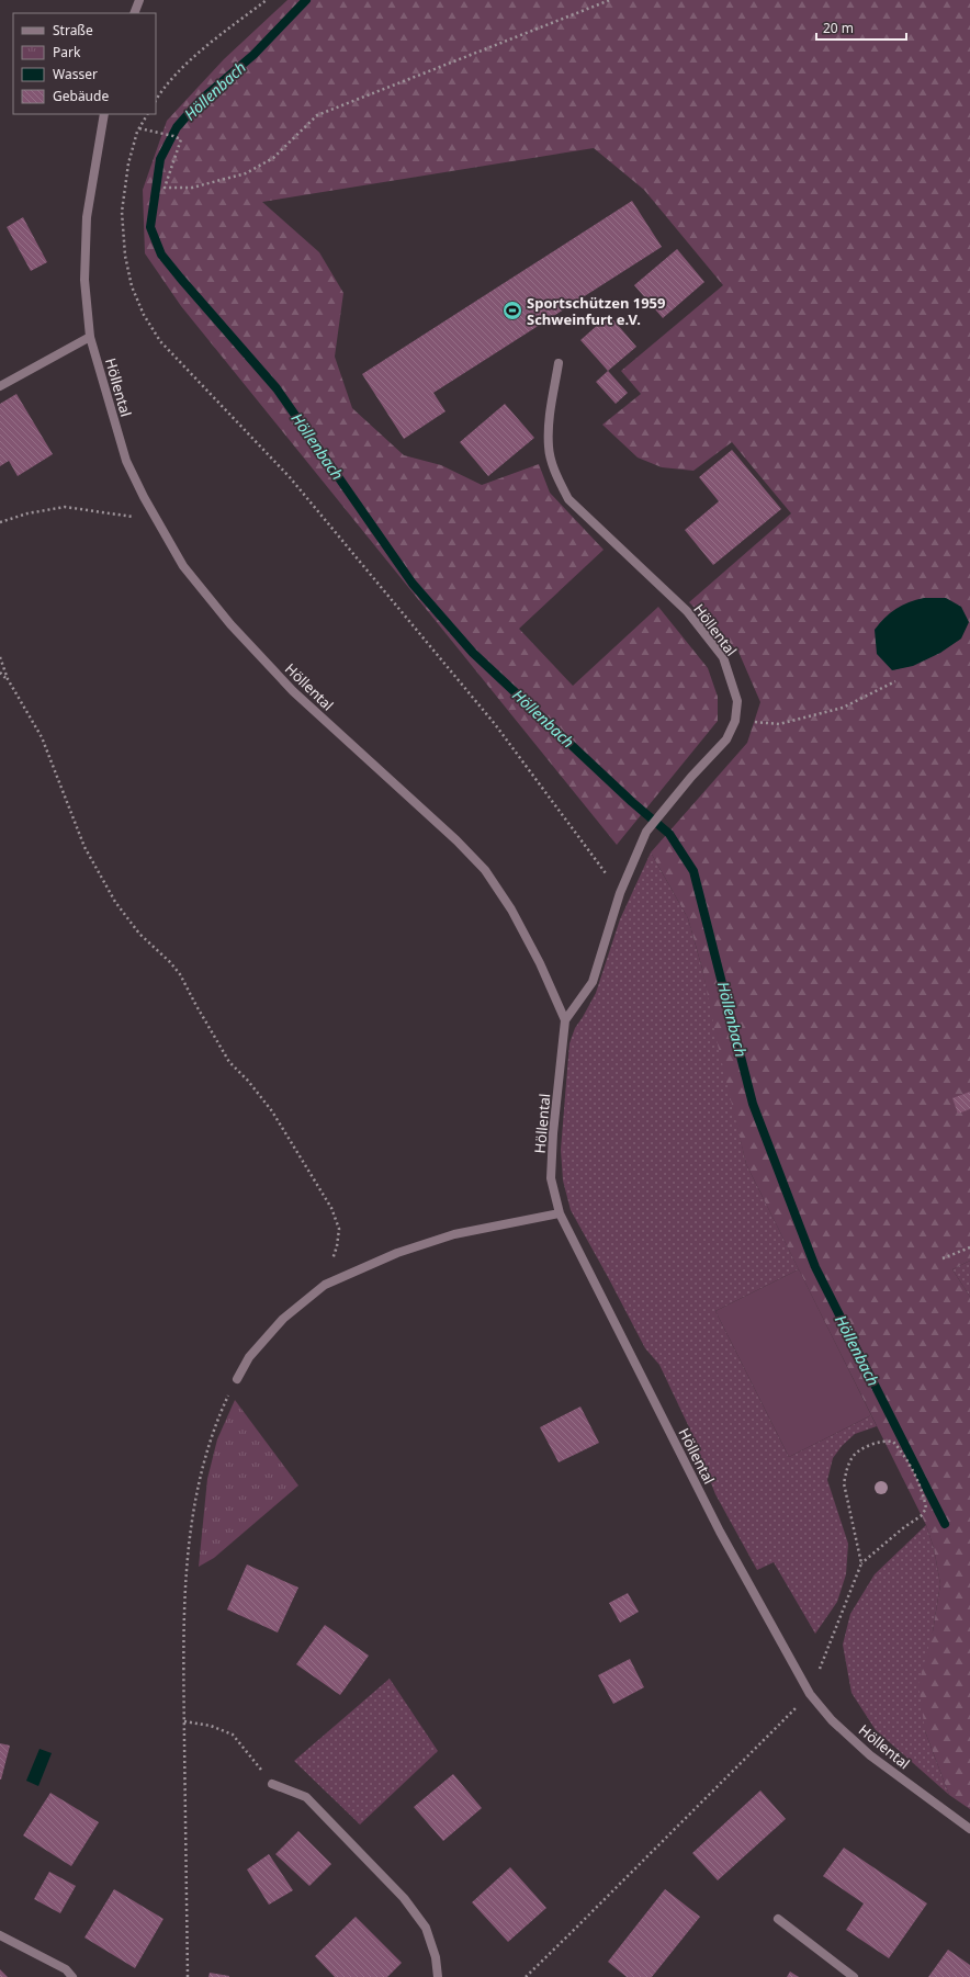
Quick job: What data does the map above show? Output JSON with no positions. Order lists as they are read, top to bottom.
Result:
{
  "streets": {
    "street": ["Höllental"]
  },
  "water": ["Höllenbach"],
  "places": {
    "sports": ["Sportschützen 1959 Schweinfurt e.V."]
  },
  "legend": [
    "Straße",
    "Park",
    "Wasser",
    "Gebäude"
  ],
  "scale_bar": "20 m"
}
